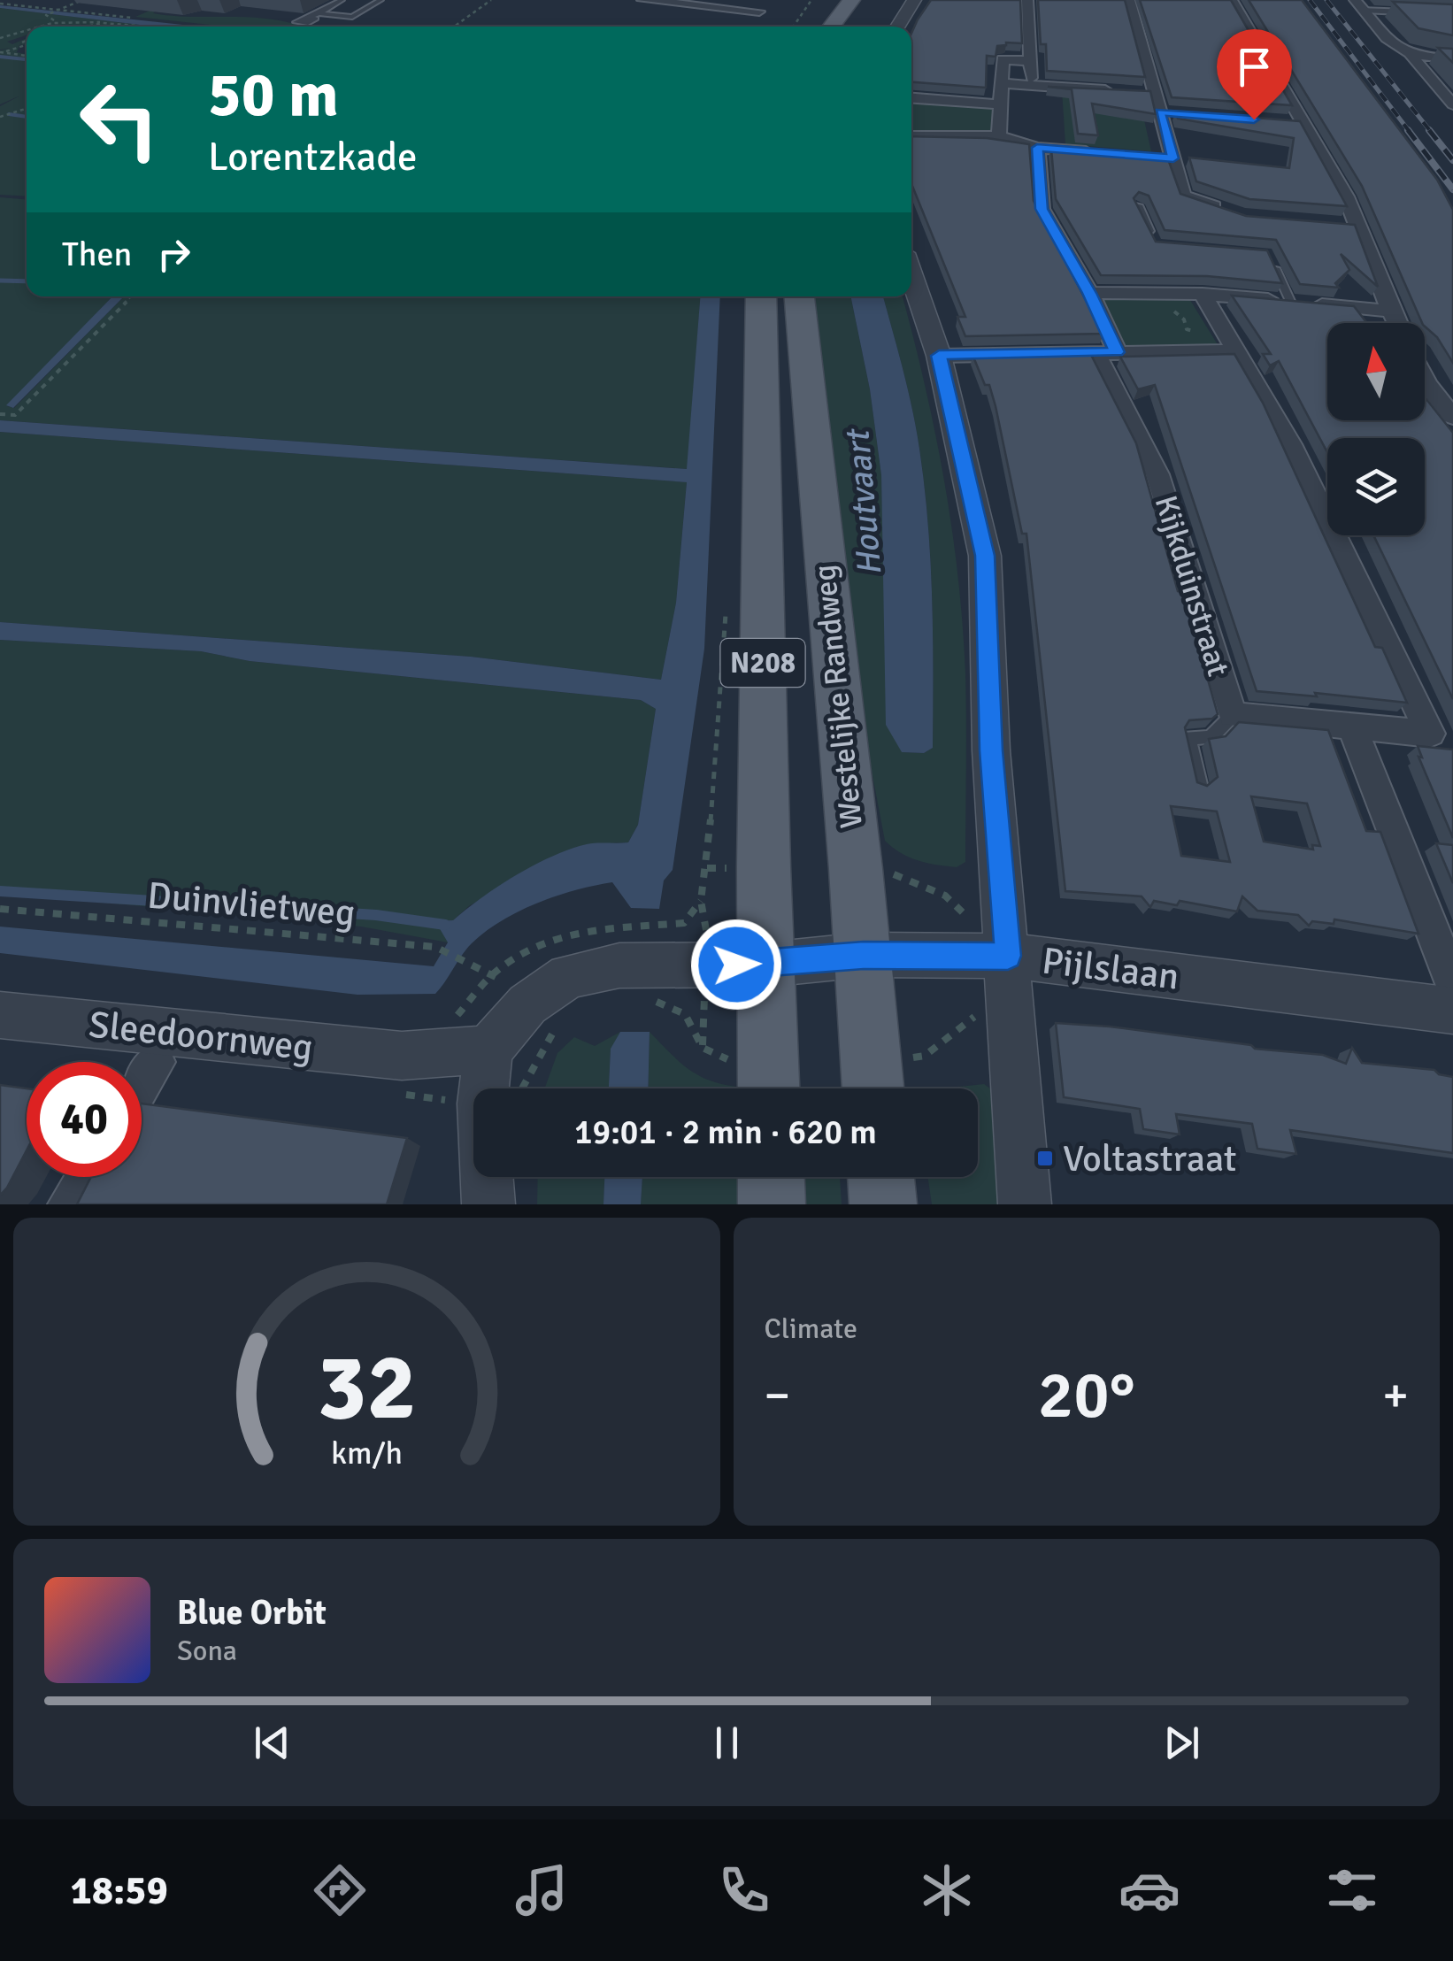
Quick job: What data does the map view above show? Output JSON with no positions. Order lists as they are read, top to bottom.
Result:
{
  "streets": {
    "main road": ["N208", "Westelijke Randweg"],
    "street": ["Kijkduinstraat", "Pijlslaan", "Sleedoornweg"],
    "path": ["Duinvlietweg"]
  },
  "crossings": [
    ["Westelijke Randweg", "Pijlslaan"],
    ["Pijlslaan", "Sleedoornweg"]
  ],
  "water": ["Houtvaart"],
  "places": {
    "transit": ["Voltastraat"]
  },
  "north": "top",
  "page": {
    "turn": ["50 m", "Lorentzkade"],
    "then": "Then",
    "limit": "40",
    "trip": "19:01 · 2 min · 620 m",
    "tile": "Climate",
    "heat": ["−", "20°", "+"],
    "song": ["Blue Orbit", "Sona"],
    "tabs": "18:59",
    "gauge": ["32", "km/h"]
  }
}
